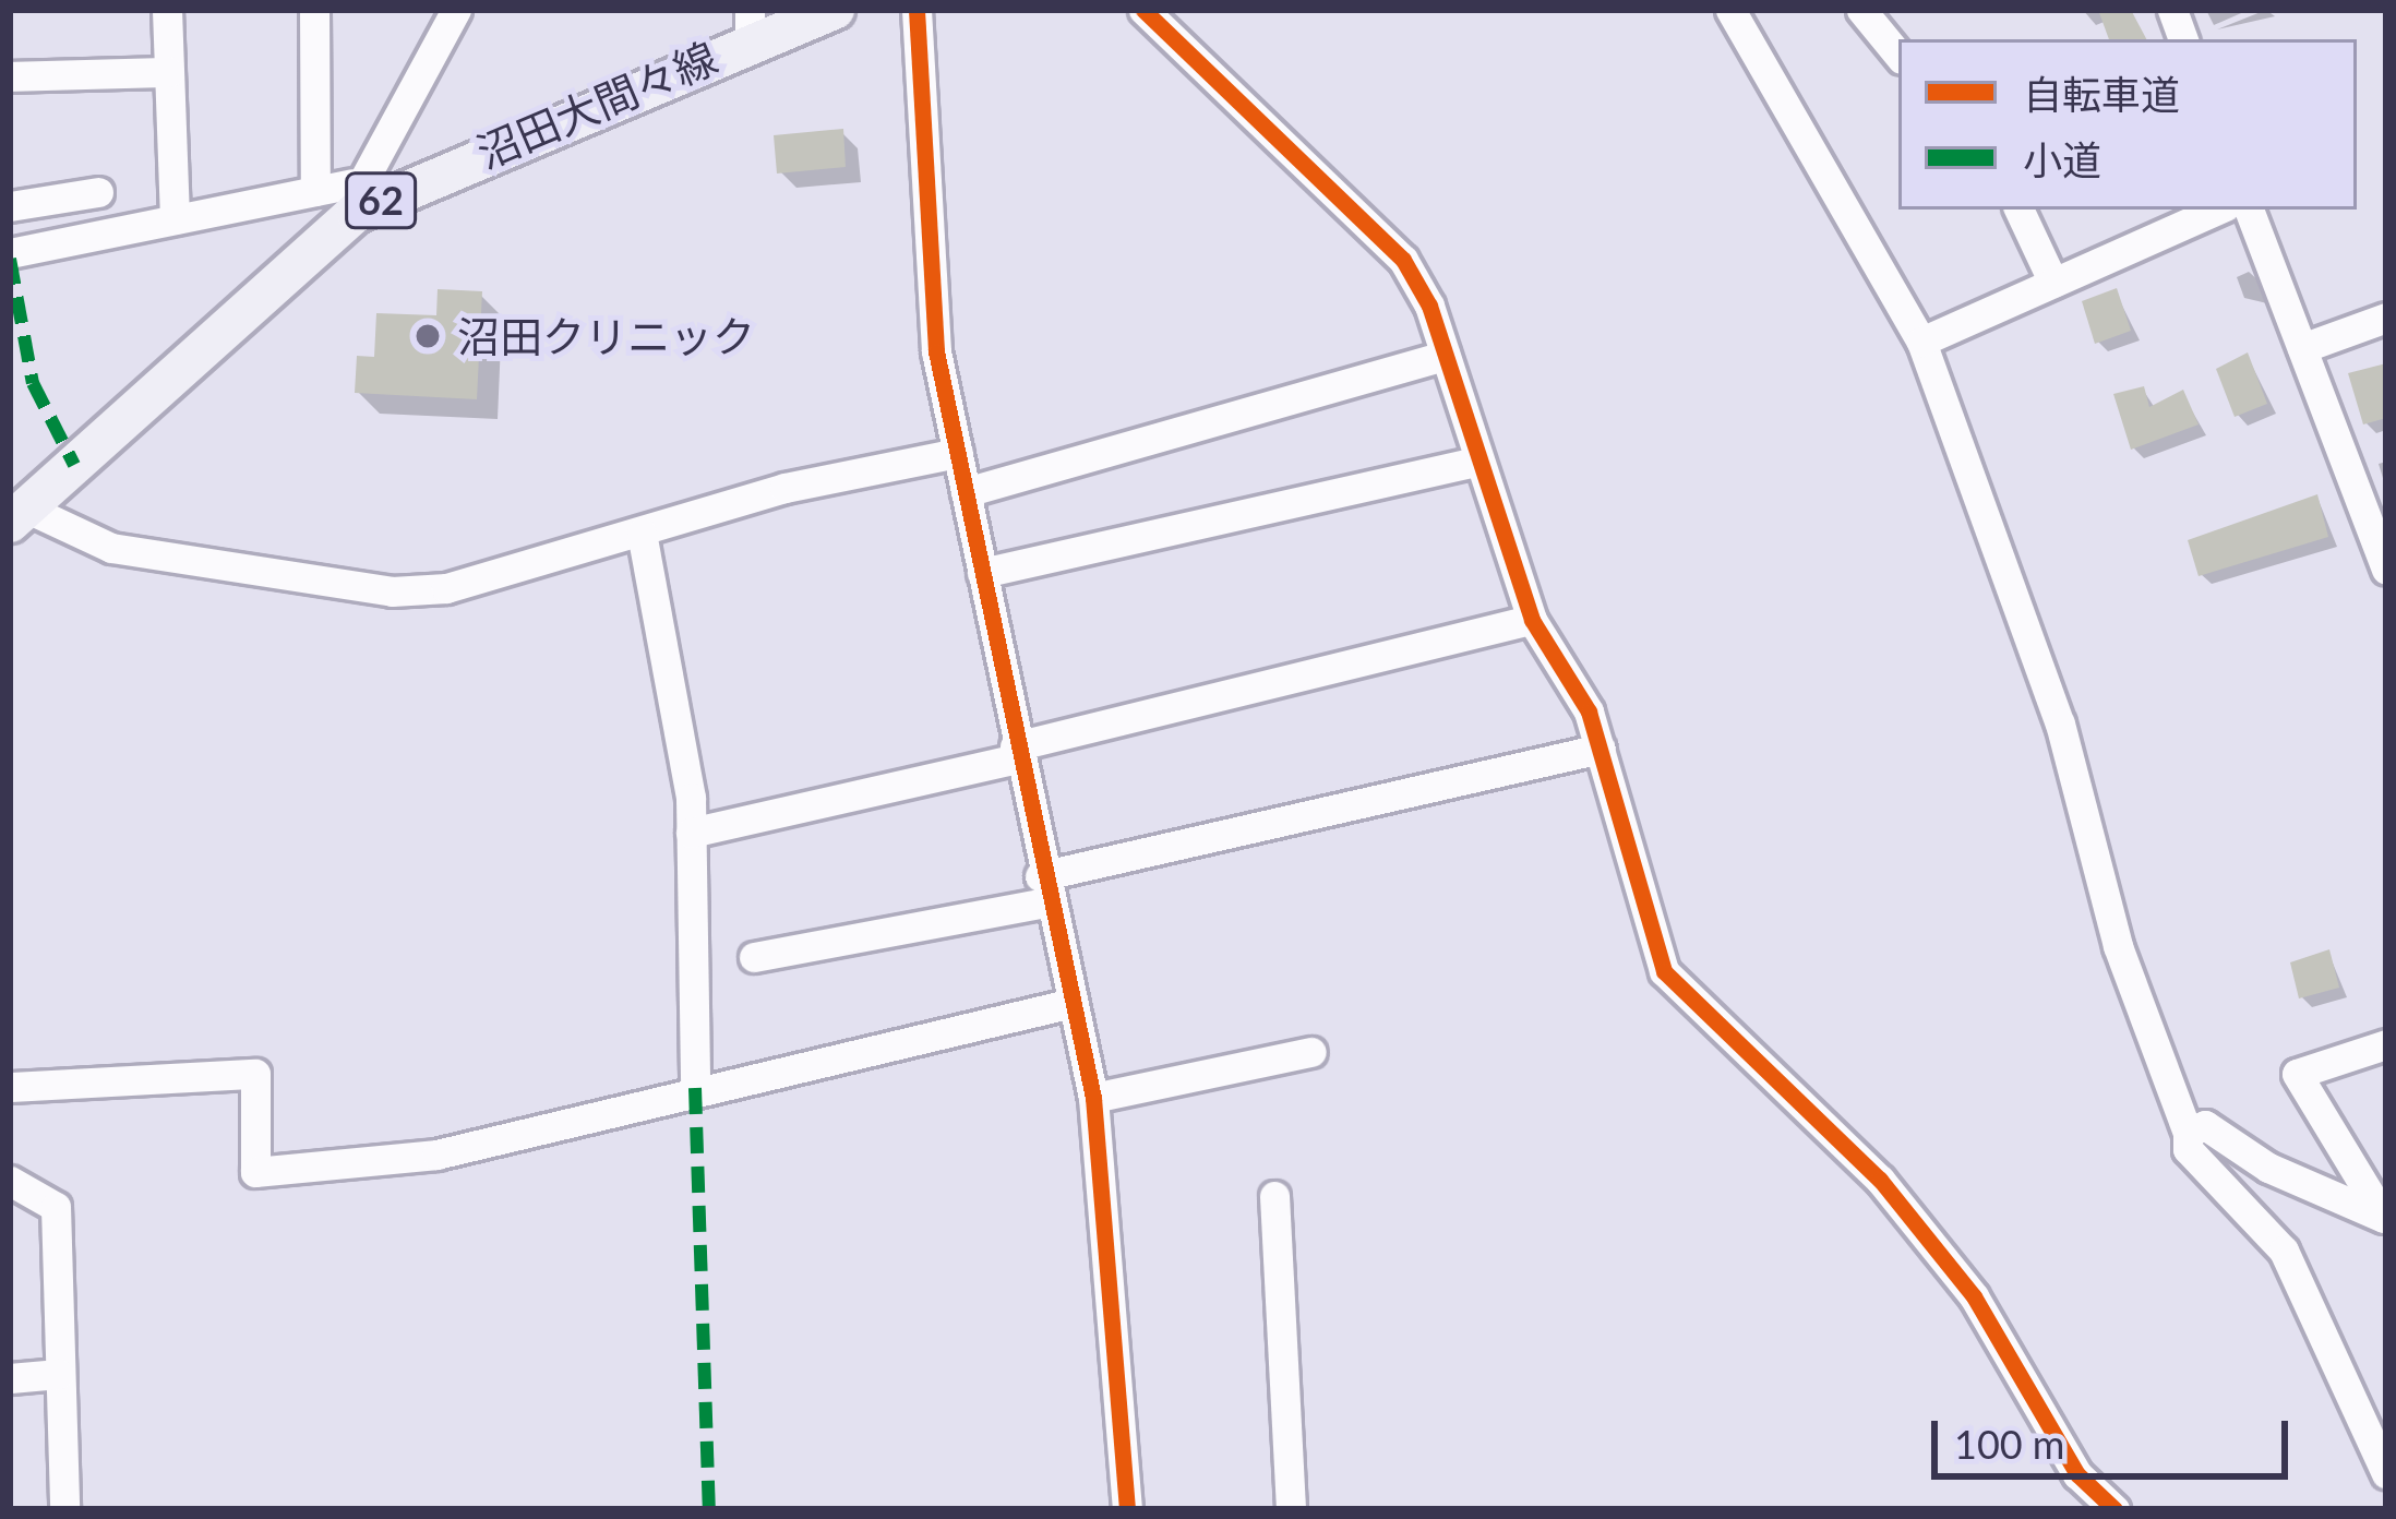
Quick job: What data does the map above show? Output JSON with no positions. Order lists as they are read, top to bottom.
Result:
{
  "streets": {
    "main road": ["沼田大間々線", "62"]
  },
  "places": ["沼田クリニック"],
  "legend": ["自転車道", "小道"],
  "scale_bar": "100 m"
}
